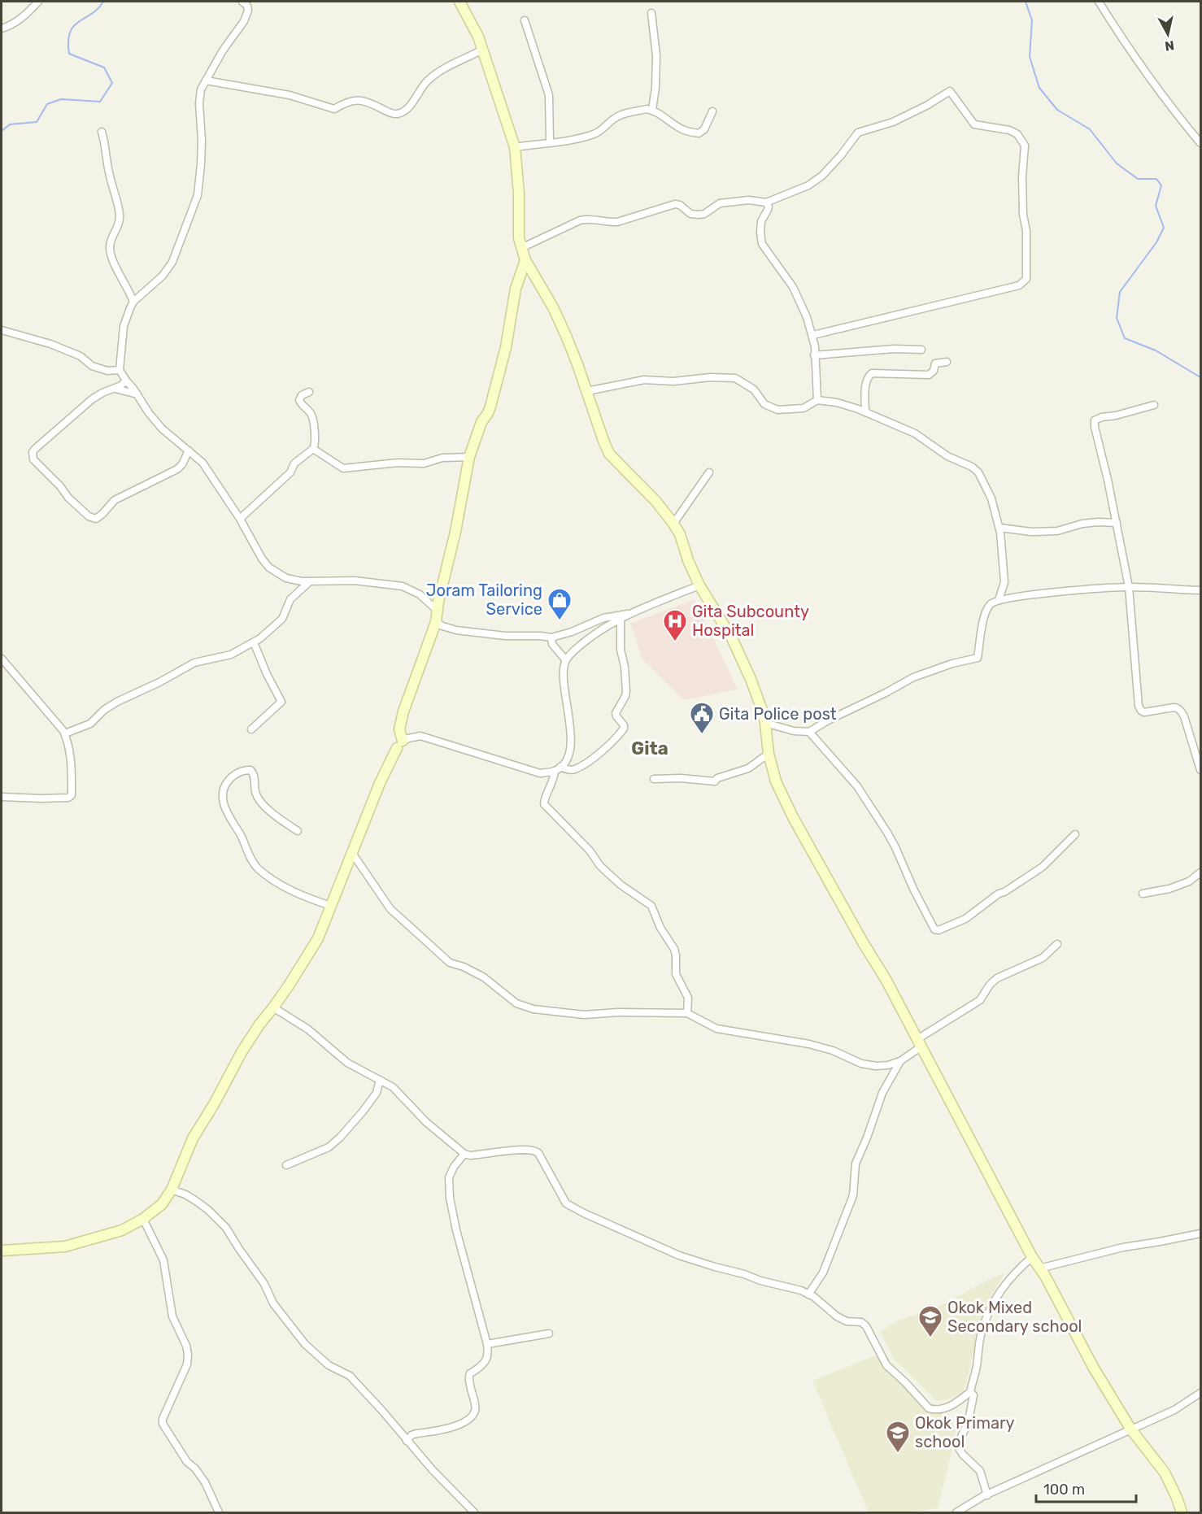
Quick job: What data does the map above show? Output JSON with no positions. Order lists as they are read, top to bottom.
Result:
{
  "districts": ["Gita"],
  "places": {
    "shop": ["Joram Tailoring Service"],
    "hospital": ["Gita Subcounty Hospital"],
    "public building": ["Gita Police post"],
    "school or university": ["Okok Mixed Secondary school", "Okok Primary school"]
  },
  "scale_bar": "100 m",
  "north": "bottom"
}
